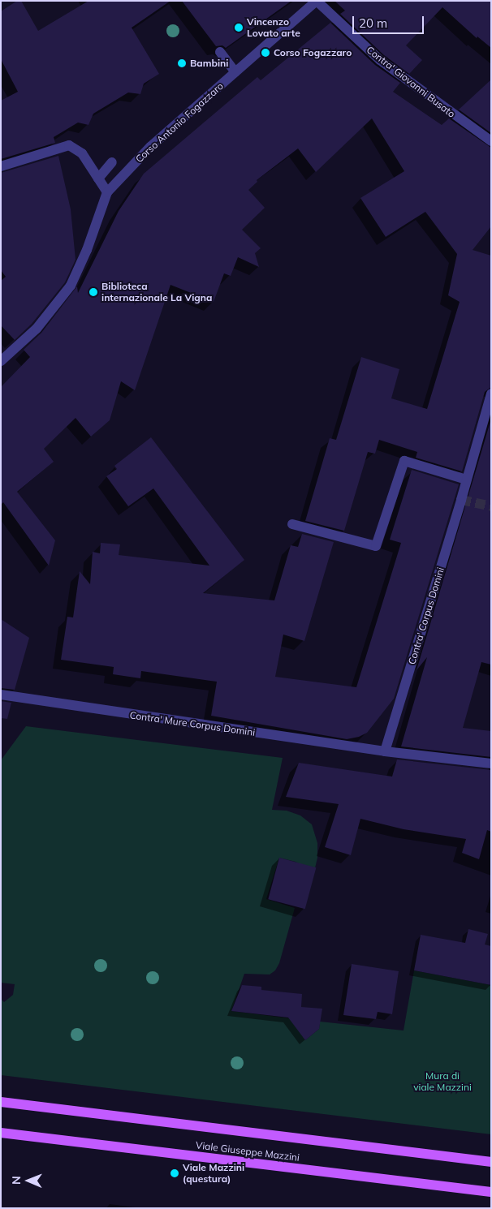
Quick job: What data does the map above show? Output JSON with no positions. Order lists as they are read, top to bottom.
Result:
{
  "streets": {
    "main road": ["Viale Giuseppe Mazzini"],
    "street": [
      "Contra' Giovanni Busato",
      "Corso Antonio Fogazzaro",
      "Contra' Corpus Domini",
      "Contra' Mure Corpus Domini"
    ]
  },
  "crossings": [
    ["Contra' Giovanni Busato", "Corso Antonio Fogazzaro"],
    ["Contra' Corpus Domini", "Contra' Mure Corpus Domini"]
  ],
  "parks": ["Mura di viale Mazzini"],
  "places": [
    "Vincenzo Lovato arte",
    "Corso Fogazzaro",
    "Bambini",
    "Biblioteca internazionale La Vigna",
    "Viale Mazzini (questura)"
  ],
  "scale_bar": "20 m",
  "north": "left"
}
